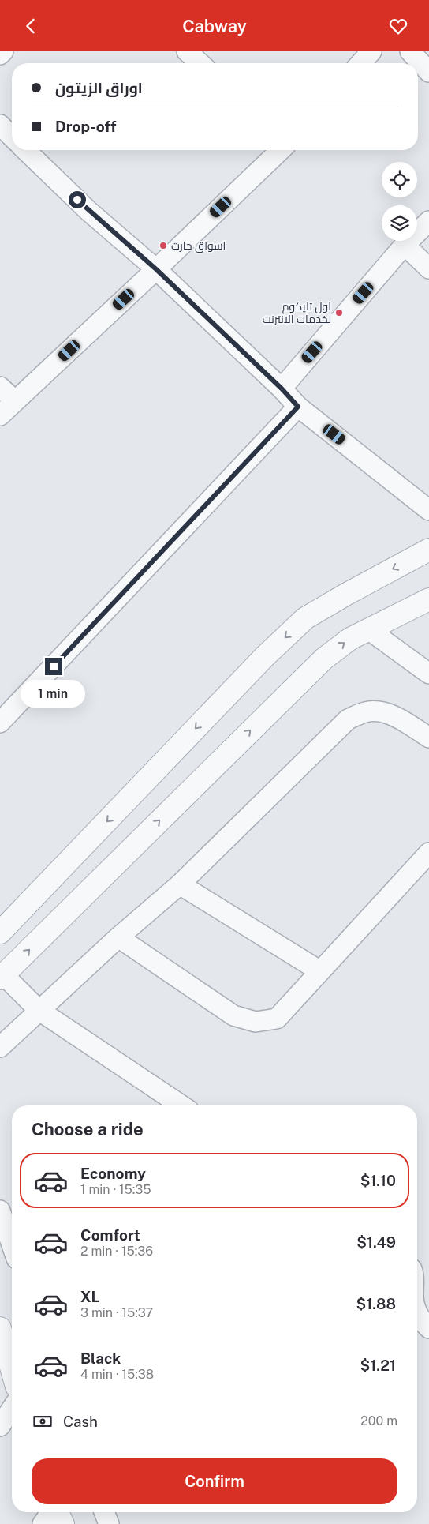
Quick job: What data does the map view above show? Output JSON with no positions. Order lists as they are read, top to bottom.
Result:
{
  "places": ["اسواق حارث", "اول تليكوم لخدمات الانترنت"],
  "page": {
    "header": "Cabway",
    "banner": ["اوراق الزيتون", "Drop-off"],
    "bubble": "1 min",
    "heading": "Choose a ride",
    "list": [
      {
        "name": "Economy",
        "note": "1 min · 15:35",
        "value": "$1.10"
      },
      {
        "name": "Comfort",
        "note": "2 min · 15:36",
        "value": "$1.49"
      },
      {
        "name": "XL",
        "note": "3 min · 15:37",
        "value": "$1.88"
      },
      {
        "name": "Black",
        "note": "4 min · 15:38",
        "value": "$1.21"
      }
    ],
    "pay": ["Cash", "200 m"],
    "buttons": "Confirm"
  }
}
